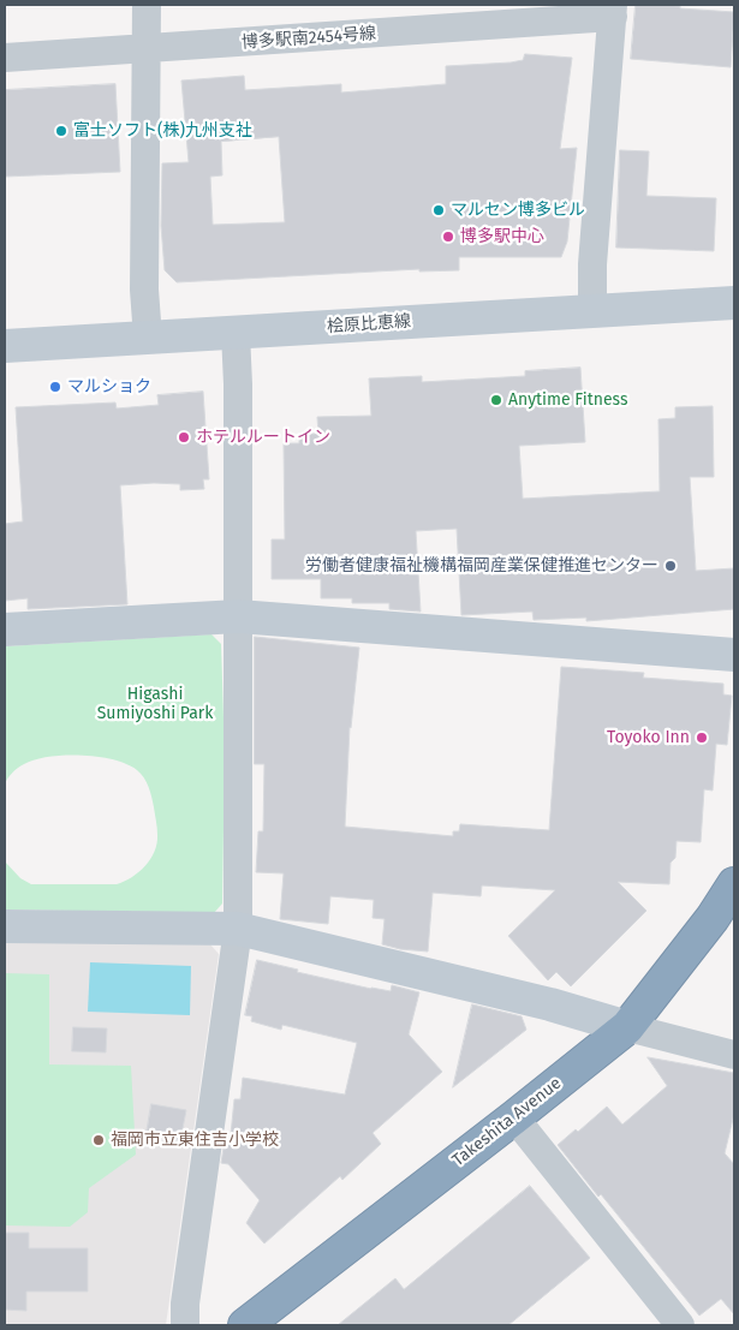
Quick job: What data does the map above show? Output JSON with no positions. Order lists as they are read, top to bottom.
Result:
{
  "streets": {
    "highway": ["Takeshita Avenue"],
    "street": ["博多駅南2454号線", "桧原比恵線"]
  },
  "parks": ["Higashi Sumiyoshi Park"],
  "places": [
    "富士ソフト(株)九州支社",
    "マルセン博多ビル",
    "博多駅中心",
    "マルショク",
    "Anytime Fitness",
    "ホテルルートイン",
    "労働者健康福祉機構福岡産業保健推進センター",
    "Toyoko Inn",
    "福岡市立東住吉小学校"
  ]
}
